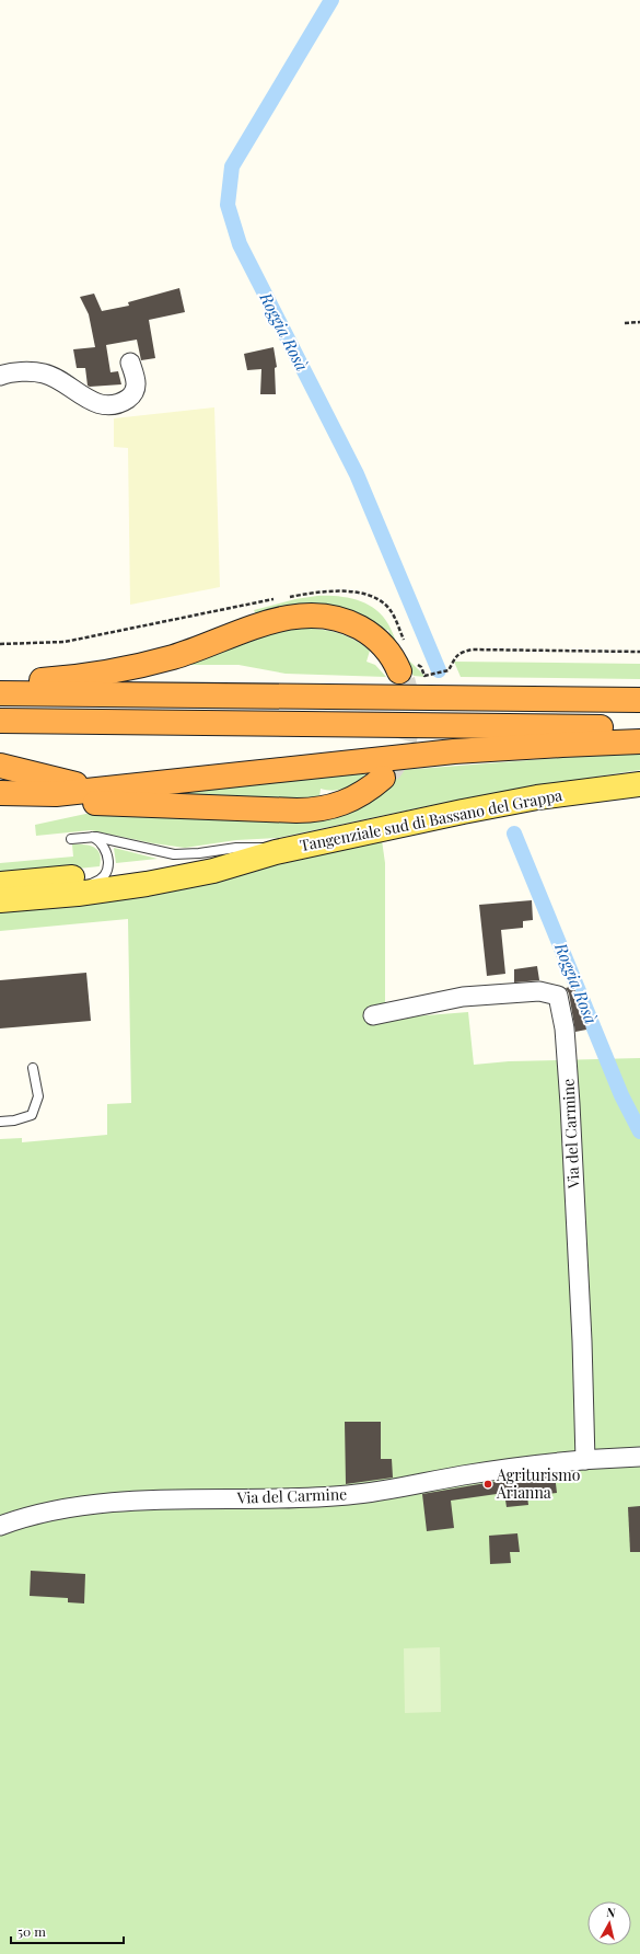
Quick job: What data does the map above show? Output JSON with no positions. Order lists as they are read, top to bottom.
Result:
{
  "streets": {
    "main road": ["Tangenziale sud di Bassano del Grappa"],
    "street": ["Via del Carmine"]
  },
  "water": ["Roggia Rosà"],
  "places": ["Agriturismo Arianna"],
  "scale_bar": "50 m",
  "north": "top"
}
